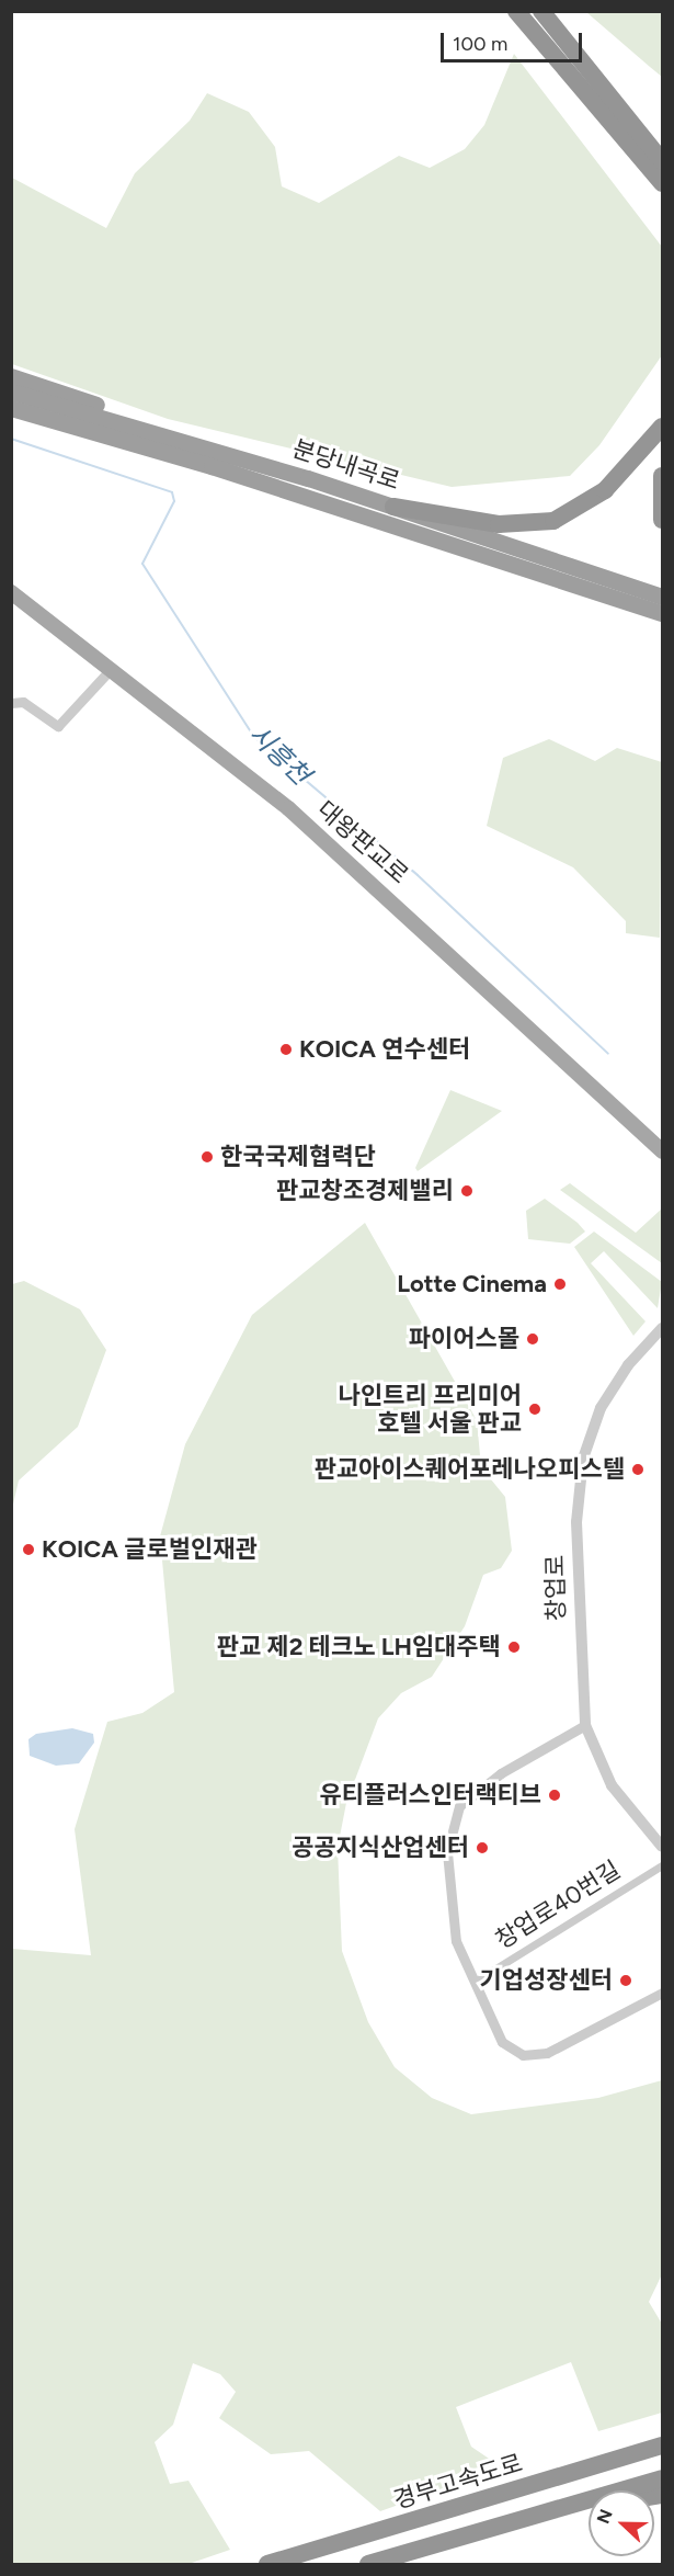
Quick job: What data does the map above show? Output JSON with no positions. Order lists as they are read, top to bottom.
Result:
{
  "streets": {
    "highway": ["분당내곡로", "경부고속도로"],
    "main road": ["대왕판교로"],
    "street": ["창업로", "창업로40번길"]
  },
  "crossings": [
    ["창업로", "창업로40번길"]
  ],
  "water": ["시흥천"],
  "places": [
    "KOICA 연수센터",
    "한국국제협력단",
    "판교창조경제밸리",
    "Lotte Cinema",
    "파이어스몰",
    "나인트리 프리미어 호텔 서울 판교",
    "판교아이스퀘어포레나오피스텔",
    "KOICA 글로벌인재관",
    "판교 제2 테크노 LH임대주택",
    "유티플러스인터랙티브",
    "공공지식산업센터",
    "기업성장센터"
  ],
  "scale_bar": "100 m",
  "north": "left"
}
